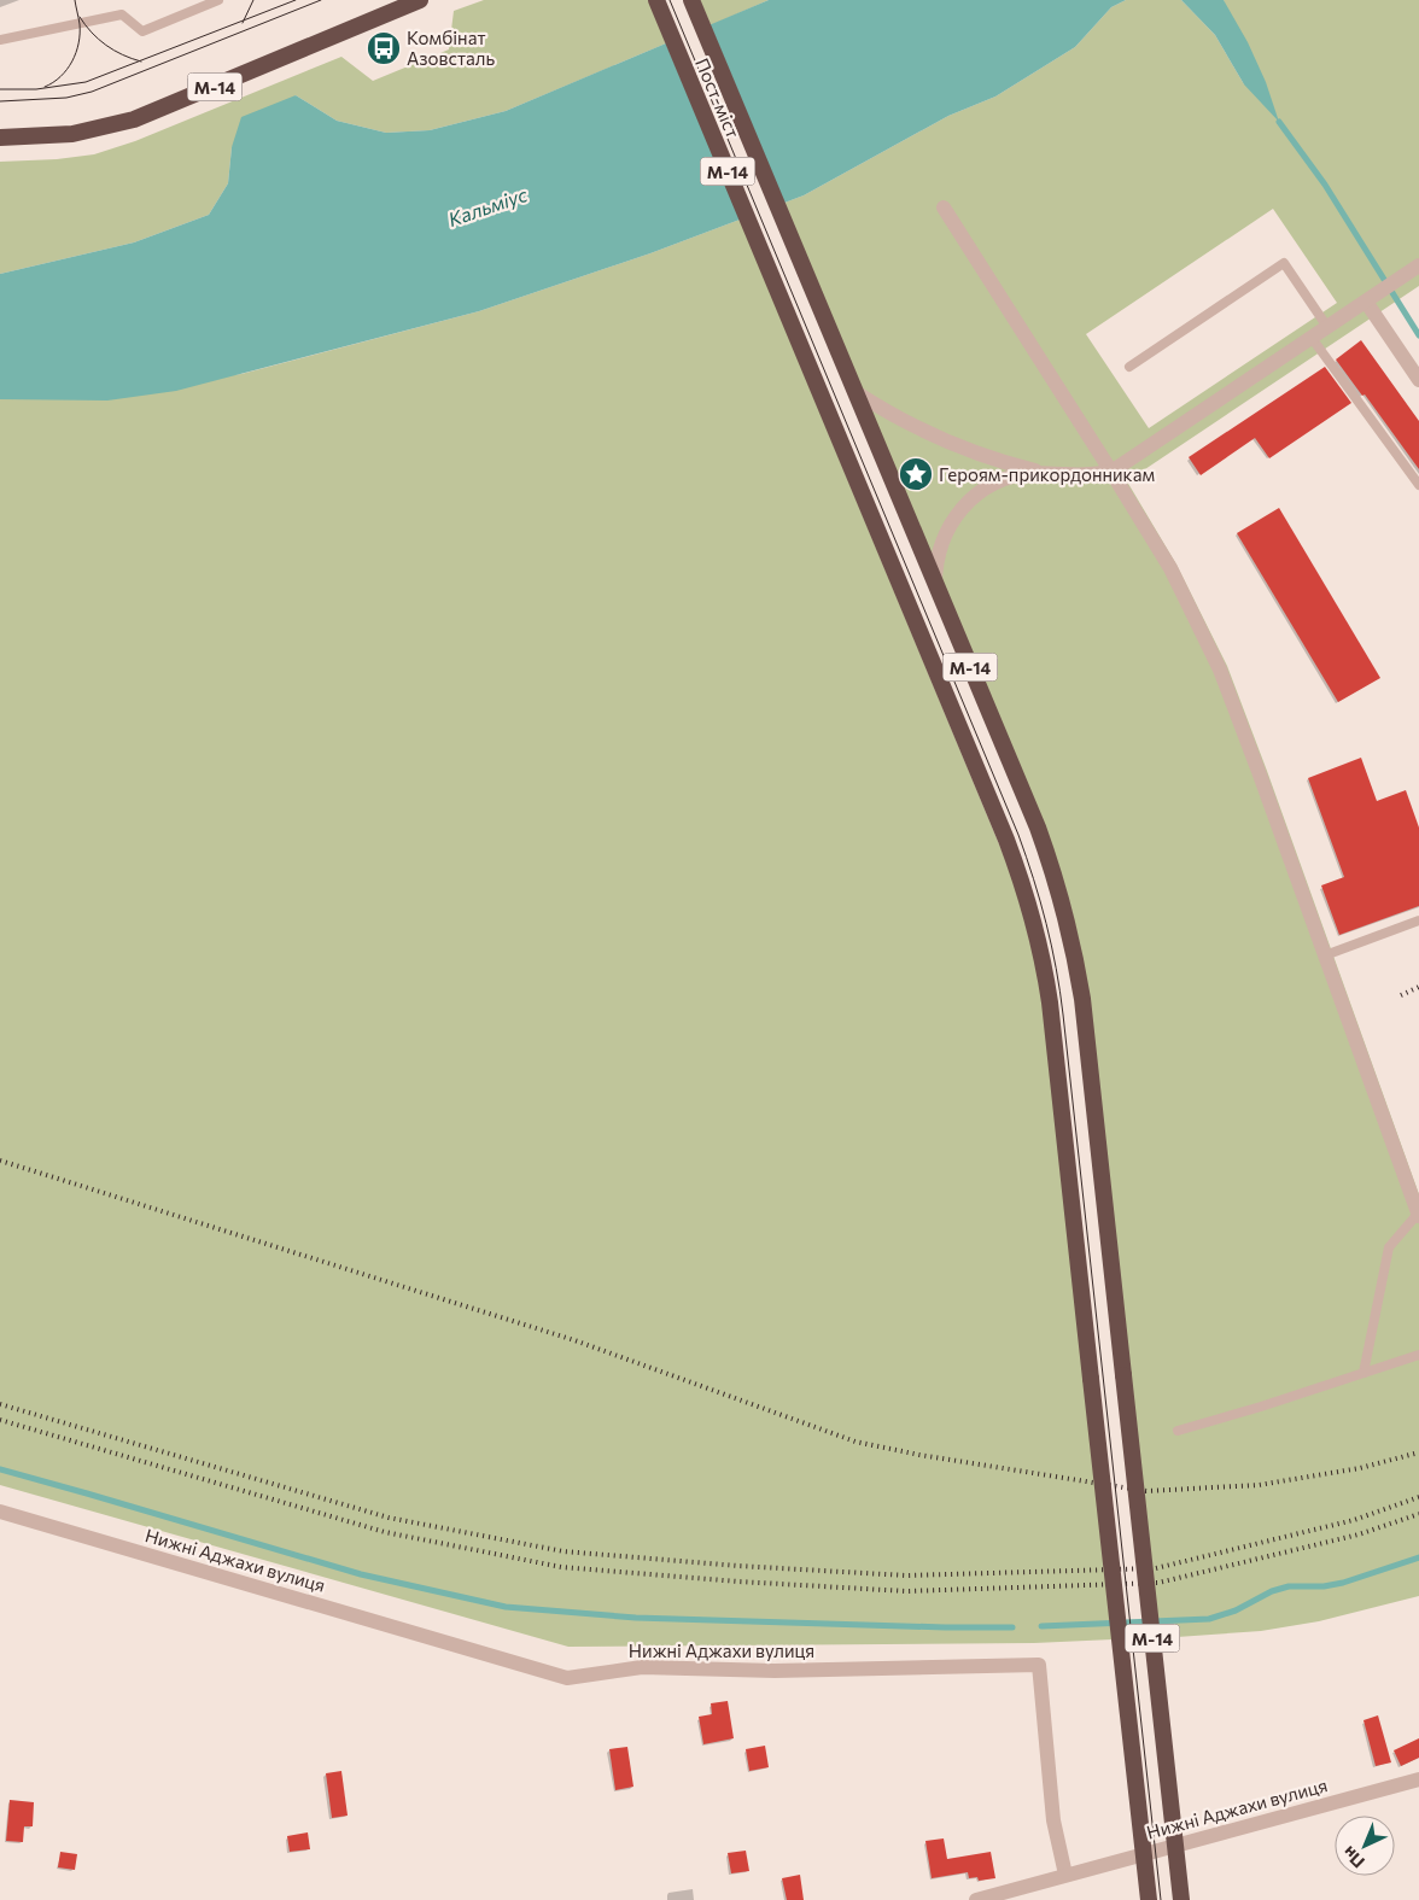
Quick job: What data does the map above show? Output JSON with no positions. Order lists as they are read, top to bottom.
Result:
{
  "streets": {
    "highway": ["М-14", "Пост-міст"],
    "street": ["Нижні Аджахи вулиця"]
  },
  "crossings": [
    ["М-14", "Пост-міст"]
  ],
  "water": ["Кальміус"],
  "places": {
    "bus stop": ["Комбінат Азовсталь"],
    "place": ["Героям-прикордонникам"]
  },
  "north": "bottom left"
}
